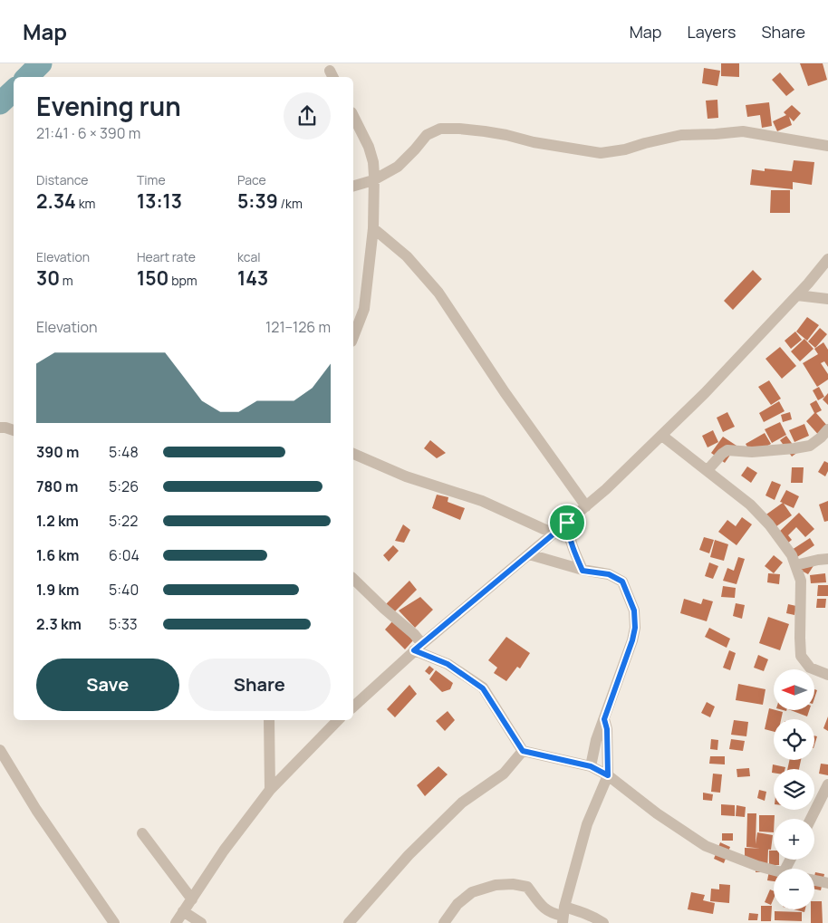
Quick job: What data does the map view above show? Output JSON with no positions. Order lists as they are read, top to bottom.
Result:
{
  "north": "left",
  "page": {
    "header": "Map",
    "nav": ["Map", "Layers", "Share"],
    "heading": ["Evening run", "21:41 · 6 × 390 m"],
    "stats": [
      ["Distance", "2.34 km"],
      ["Time", "13:13"],
      ["Pace", "5:39 /km"],
      ["Elevation", "30 m"],
      ["Heart rate", "150 bpm"],
      ["kcal", "143"]
    ],
    "chart": ["Elevation", "121–126 m"],
    "list": [
      {
        "name": "390 m",
        "note": "5:48"
      },
      {
        "name": "780 m",
        "note": "5:26"
      },
      {
        "name": "1.2 km",
        "note": "5:22"
      },
      {
        "name": "1.6 km",
        "note": "6:04"
      },
      {
        "name": "1.9 km",
        "note": "5:40"
      },
      {
        "name": "2.3 km",
        "note": "5:33"
      }
    ],
    "buttons": ["Save", "Share"],
    "map_buttons": ["+", "−"]
  }
}
